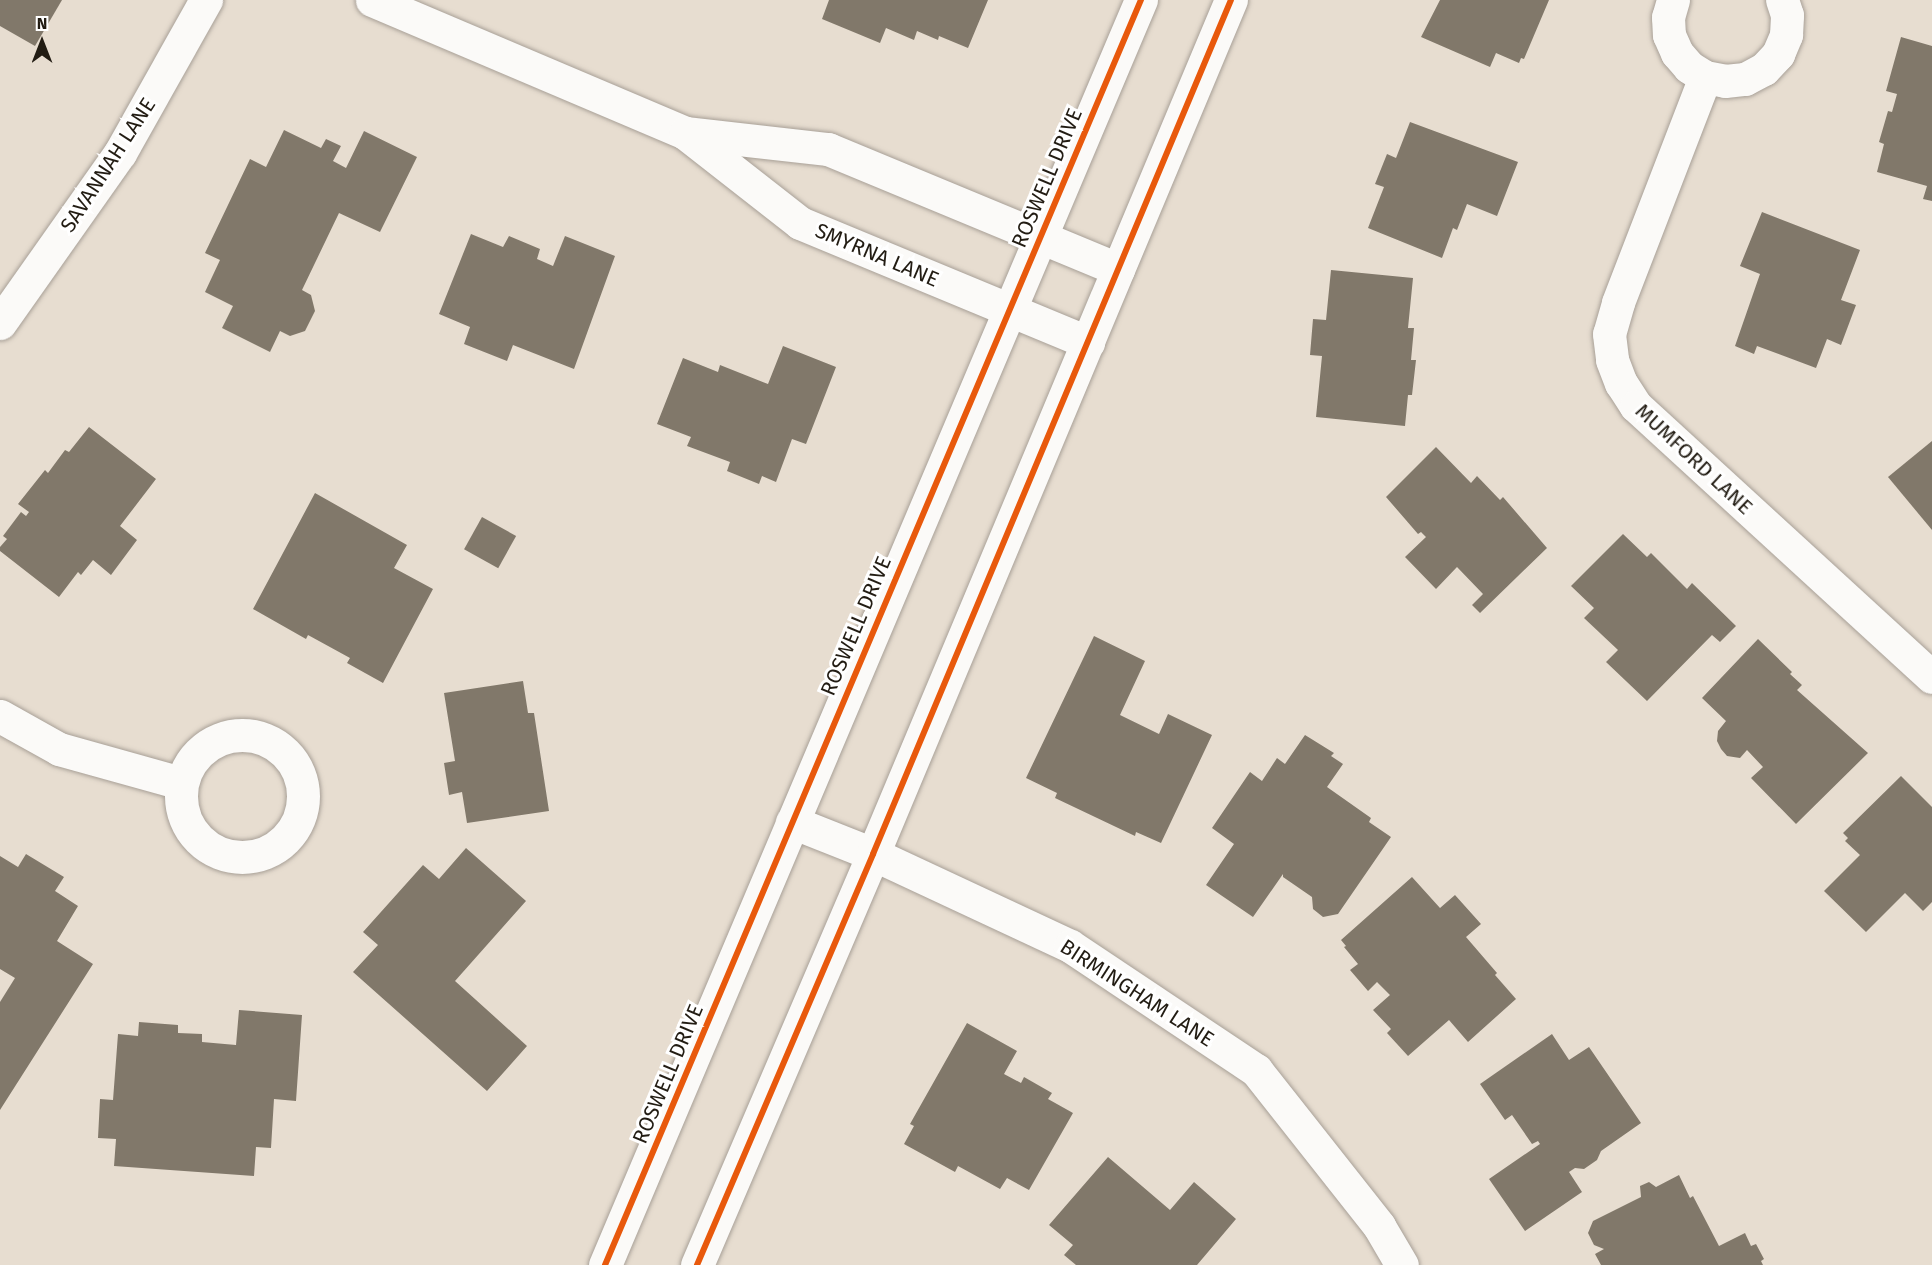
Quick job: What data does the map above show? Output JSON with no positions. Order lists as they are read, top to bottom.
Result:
{
  "streets": {
    "street": [
      "SAVANNAH LANE",
      "ROSWELL DRIVE",
      "SMYRNA LANE",
      "MUMFORD LANE",
      "BIRMINGHAM LANE"
    ]
  },
  "crossings": [
    ["ROSWELL DRIVE", "SMYRNA LANE"],
    ["ROSWELL DRIVE", "BIRMINGHAM LANE"]
  ],
  "north": "top"
}
